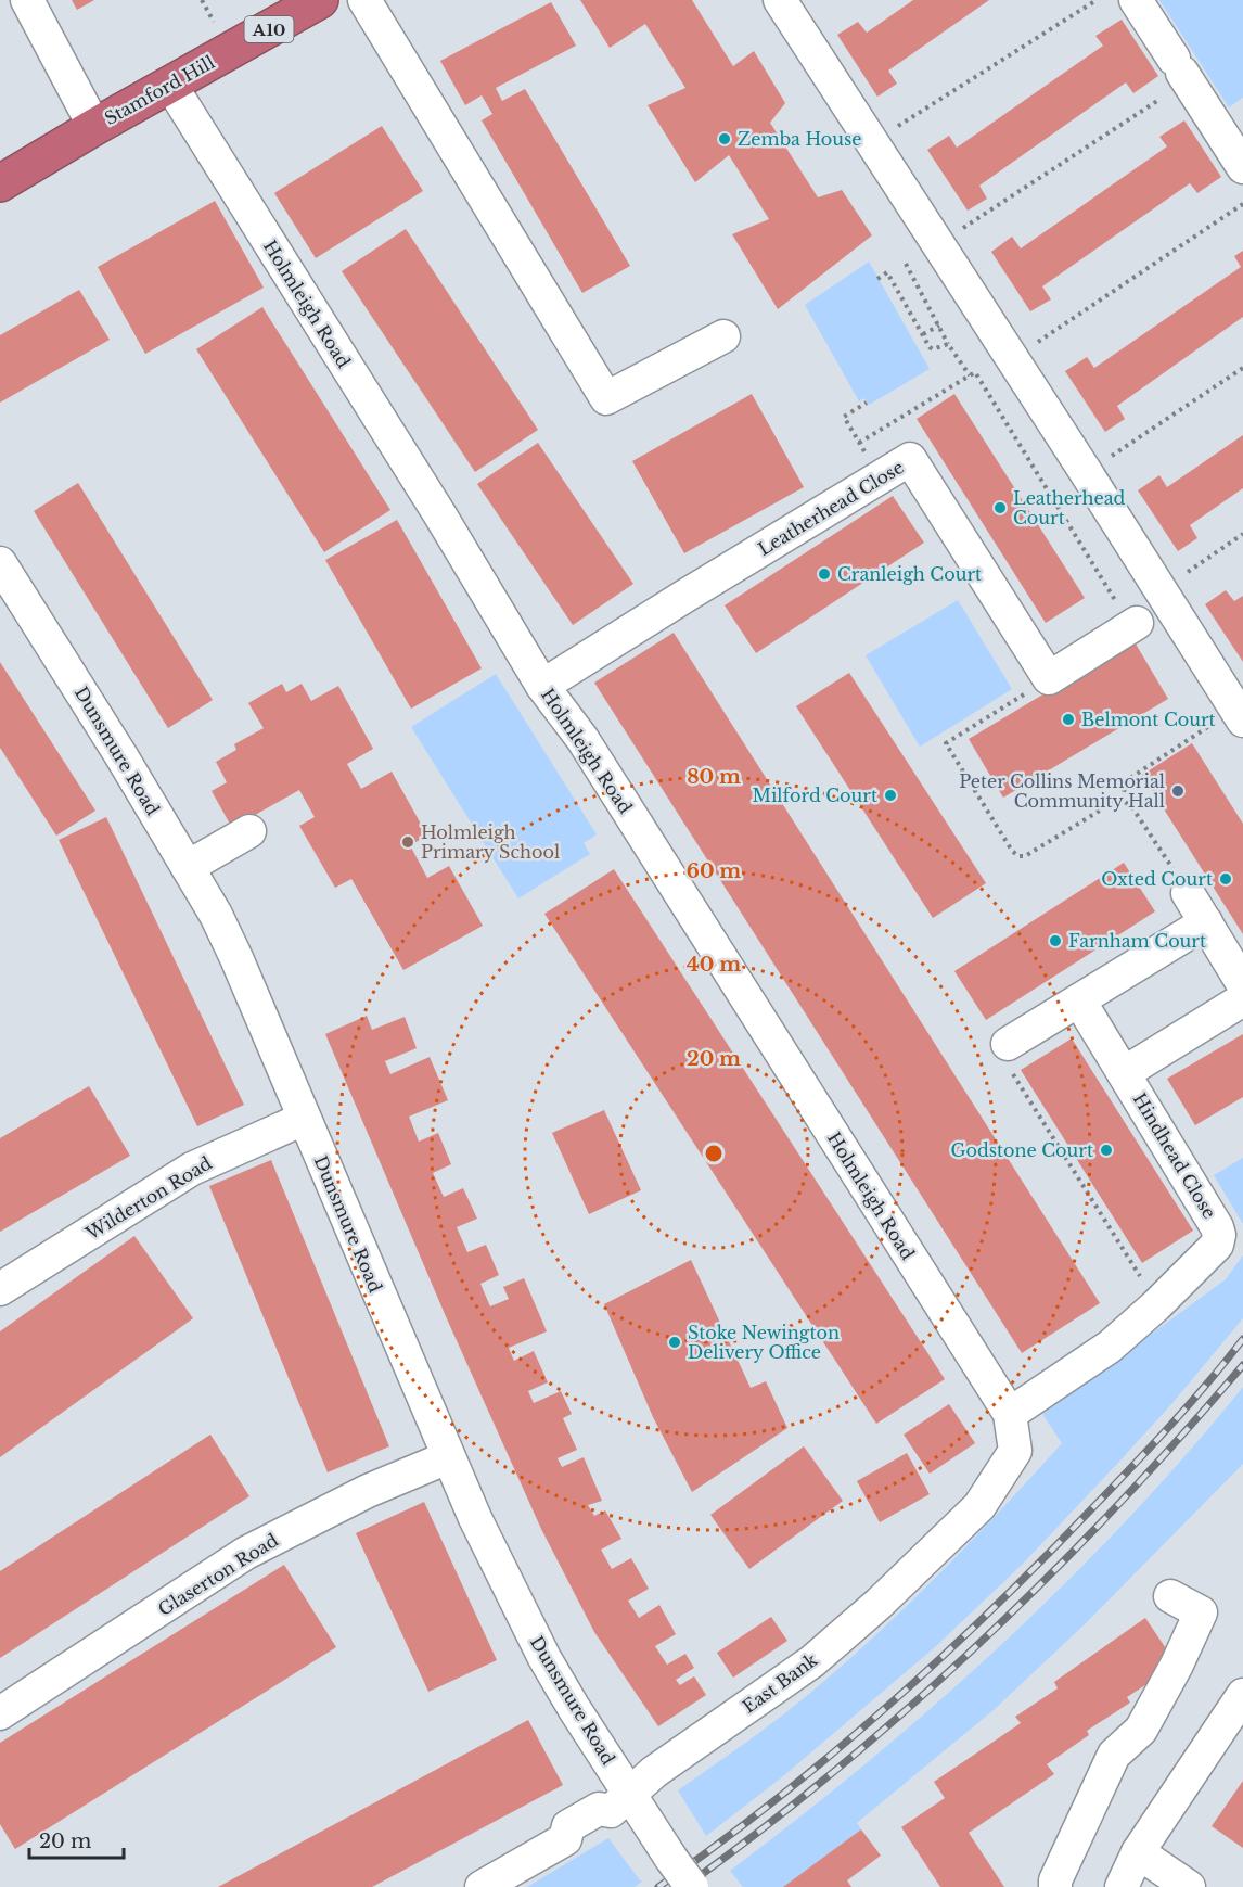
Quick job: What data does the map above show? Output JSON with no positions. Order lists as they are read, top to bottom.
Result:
{
  "streets": {
    "highway": ["A10", "Stamford Hill"],
    "street": [
      "Holmleigh Road",
      "Leatherhead Close",
      "Dunsmure Road",
      "Hindhead Close",
      "Wilderton Road",
      "Glaserton Road",
      "East Bank"
    ]
  },
  "crossings": [
    ["Stamford Hill", "Holmleigh Road"],
    ["Holmleigh Road", "Leatherhead Close"],
    ["Holmleigh Road", "Hindhead Close"],
    ["Holmleigh Road", "East Bank"],
    ["Dunsmure Road", "Wilderton Road"],
    ["Dunsmure Road", "Glaserton Road"],
    ["Dunsmure Road", "East Bank"],
    ["Hindhead Close", "East Bank"]
  ],
  "places": [
    "Zemba House",
    "Leatherhead Court",
    "Cranleigh Court",
    "Belmont Court",
    "Peter Collins Memorial Community Hall",
    "Milford Court",
    "Holmleigh Primary School",
    "Oxted Court",
    "Farnham Court",
    "Godstone Court",
    "Stoke Newington Delivery Office"
  ],
  "scale_bar": "20 m",
  "rings": [
    "80 m",
    "60 m",
    "40 m",
    "20 m"
  ]
}
